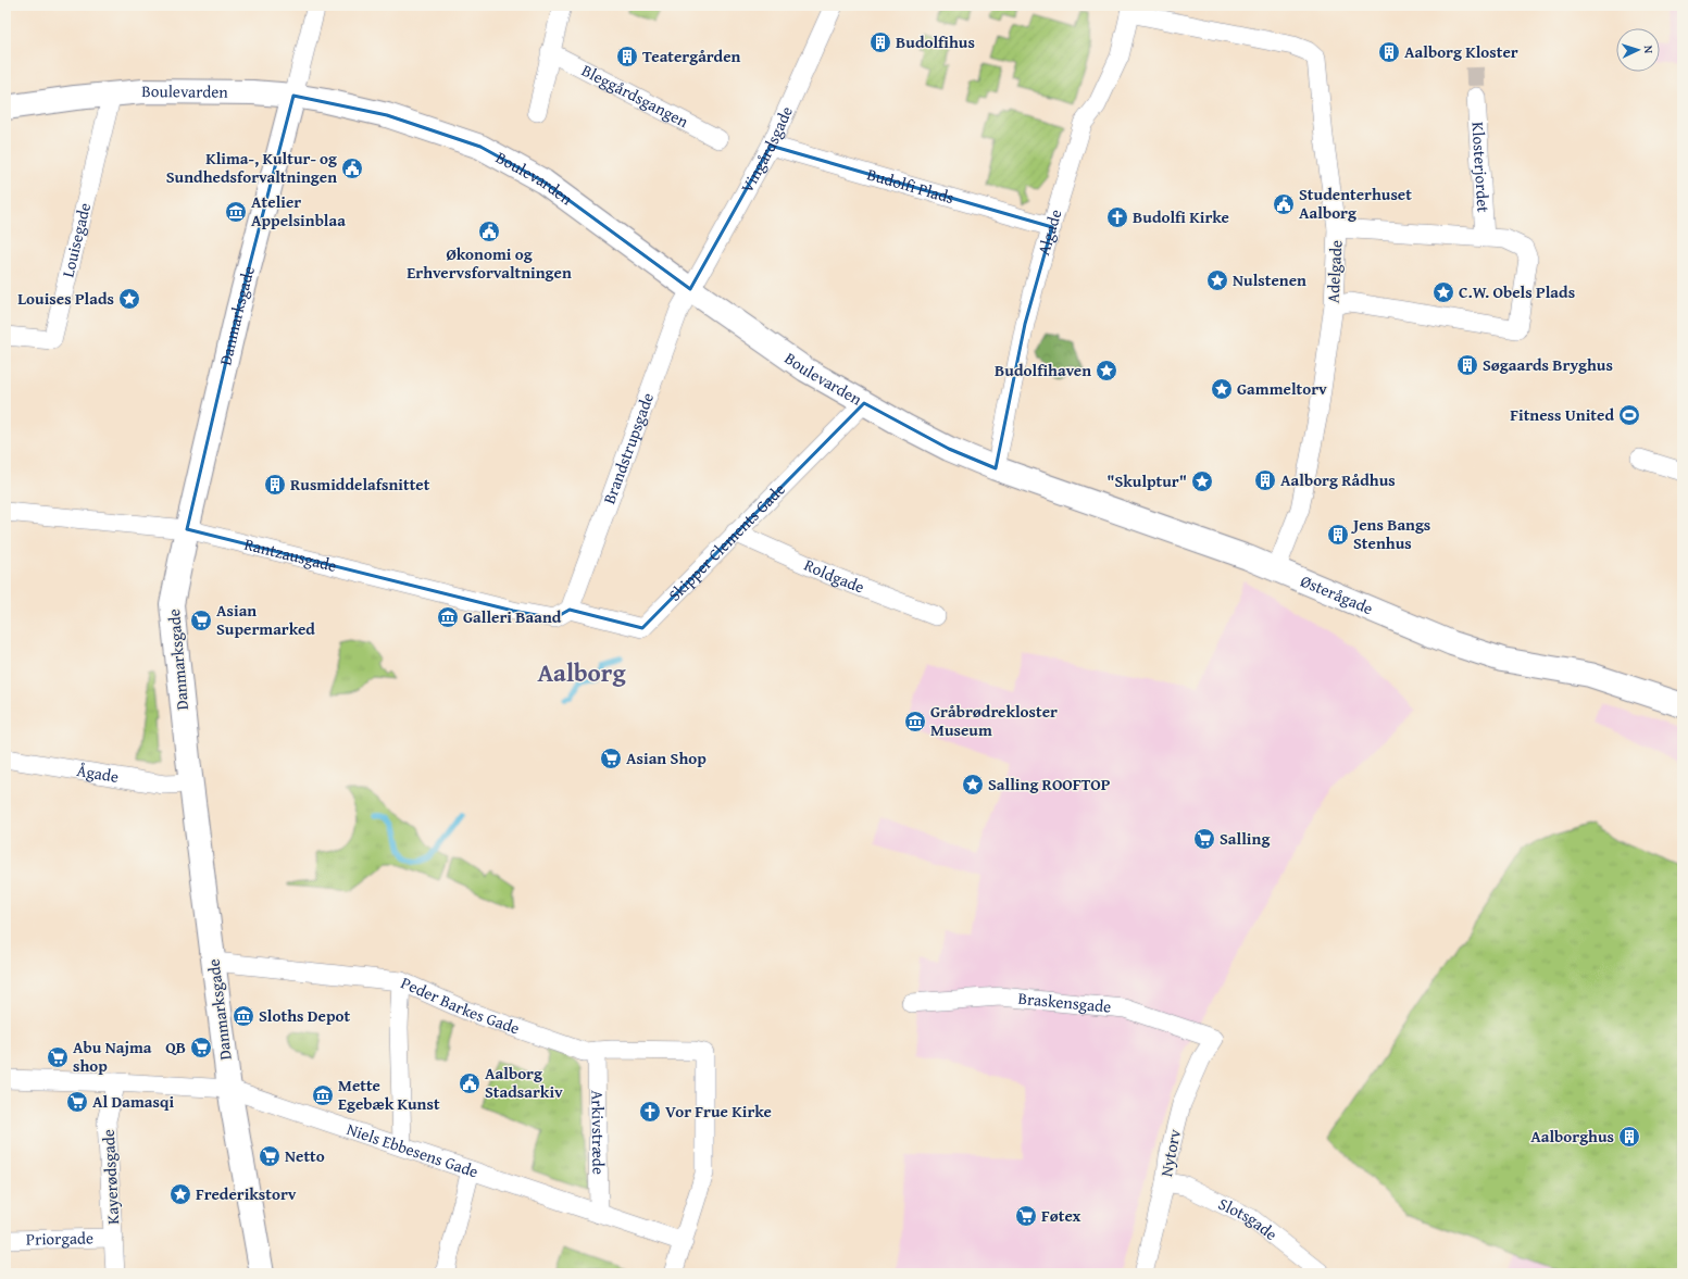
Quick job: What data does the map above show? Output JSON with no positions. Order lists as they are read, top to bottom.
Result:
{
  "streets": {
    "street": [
      "Boulevarden",
      "Bleggårdsgangen",
      "Vingårdsgade",
      "Klosterjordet",
      "Budolfi Plads",
      "Algade",
      "Louisegade",
      "Adelgade",
      "Danmarksgade",
      "Brandstrupsgade",
      "Skipper Clements Gade",
      "Rantzausgade",
      "Roldgade",
      "Østerågade",
      "Ågade",
      "Braskensgade",
      "Peder Barkes Gade",
      "Arkivstræde",
      "Niels Ebbesens Gade",
      "Nytorv",
      "Kayerødsgade",
      "Slotsgade",
      "Priorgade"
    ]
  },
  "crossings": [
    ["Boulevarden", "Vingårdsgade"],
    ["Boulevarden", "Algade"],
    ["Boulevarden", "Louisegade"],
    ["Boulevarden", "Danmarksgade"],
    ["Boulevarden", "Brandstrupsgade"],
    ["Boulevarden", "Skipper Clements Gade"],
    ["Boulevarden", "Østerågade"],
    ["Vingårdsgade", "Budolfi Plads"],
    ["Vingårdsgade", "Brandstrupsgade"],
    ["Budolfi Plads", "Algade"],
    ["Algade", "Adelgade"],
    ["Algade", "Østerågade"],
    ["Adelgade", "Østerågade"],
    ["Danmarksgade", "Rantzausgade"],
    ["Danmarksgade", "Ågade"],
    ["Danmarksgade", "Peder Barkes Gade"],
    ["Danmarksgade", "Niels Ebbesens Gade"],
    ["Brandstrupsgade", "Skipper Clements Gade"],
    ["Brandstrupsgade", "Rantzausgade"],
    ["Skipper Clements Gade", "Rantzausgade"],
    ["Skipper Clements Gade", "Roldgade"],
    ["Braskensgade", "Nytorv"],
    ["Peder Barkes Gade", "Arkivstræde"],
    ["Peder Barkes Gade", "Niels Ebbesens Gade"],
    ["Arkivstræde", "Niels Ebbesens Gade"],
    ["Niels Ebbesens Gade", "Kayerødsgade"],
    ["Nytorv", "Slotsgade"],
    ["Kayerødsgade", "Priorgade"]
  ],
  "districts": ["Aalborg"],
  "places": {
    "building": [
      "Budolfihus",
      "Aalborg Kloster",
      "Teatergården",
      "Søgaards Bryghus",
      "Aalborg Rådhus",
      "Rusmiddelafsnittet",
      "Jens Bangs Stenhus",
      "Aalborghus"
    ],
    "public building": [
      "Klima-, Kultur- og Sundhedsforvaltningen",
      "Studenterhuset Aalborg",
      "Økonomi og Erhvervsforvaltningen",
      "Aalborg Stadsarkiv"
    ],
    "museum": [
      "Atelier Appelsinblaa",
      "Galleri Baand",
      "Gråbrødrekloster Museum",
      "Sloths Depot",
      "Mette Egebæk Kunst"
    ],
    "church": ["Budolfi Kirke", "Vor Frue Kirke"],
    "place": [
      "Nulstenen",
      "C.W. Obels Plads",
      "Louises Plads",
      "Budolfihaven",
      "Gammeltorv",
      "\"Skulptur\"",
      "Salling ROOFTOP",
      "Frederikstorv"
    ],
    "sports": ["Fitness United"],
    "supermarket": [
      "Asian Supermarked",
      "Asian Shop",
      "Salling",
      "QB",
      "Abu Najma shop",
      "Al Damasqi",
      "Netto",
      "Føtex"
    ]
  },
  "north": "right"
}
